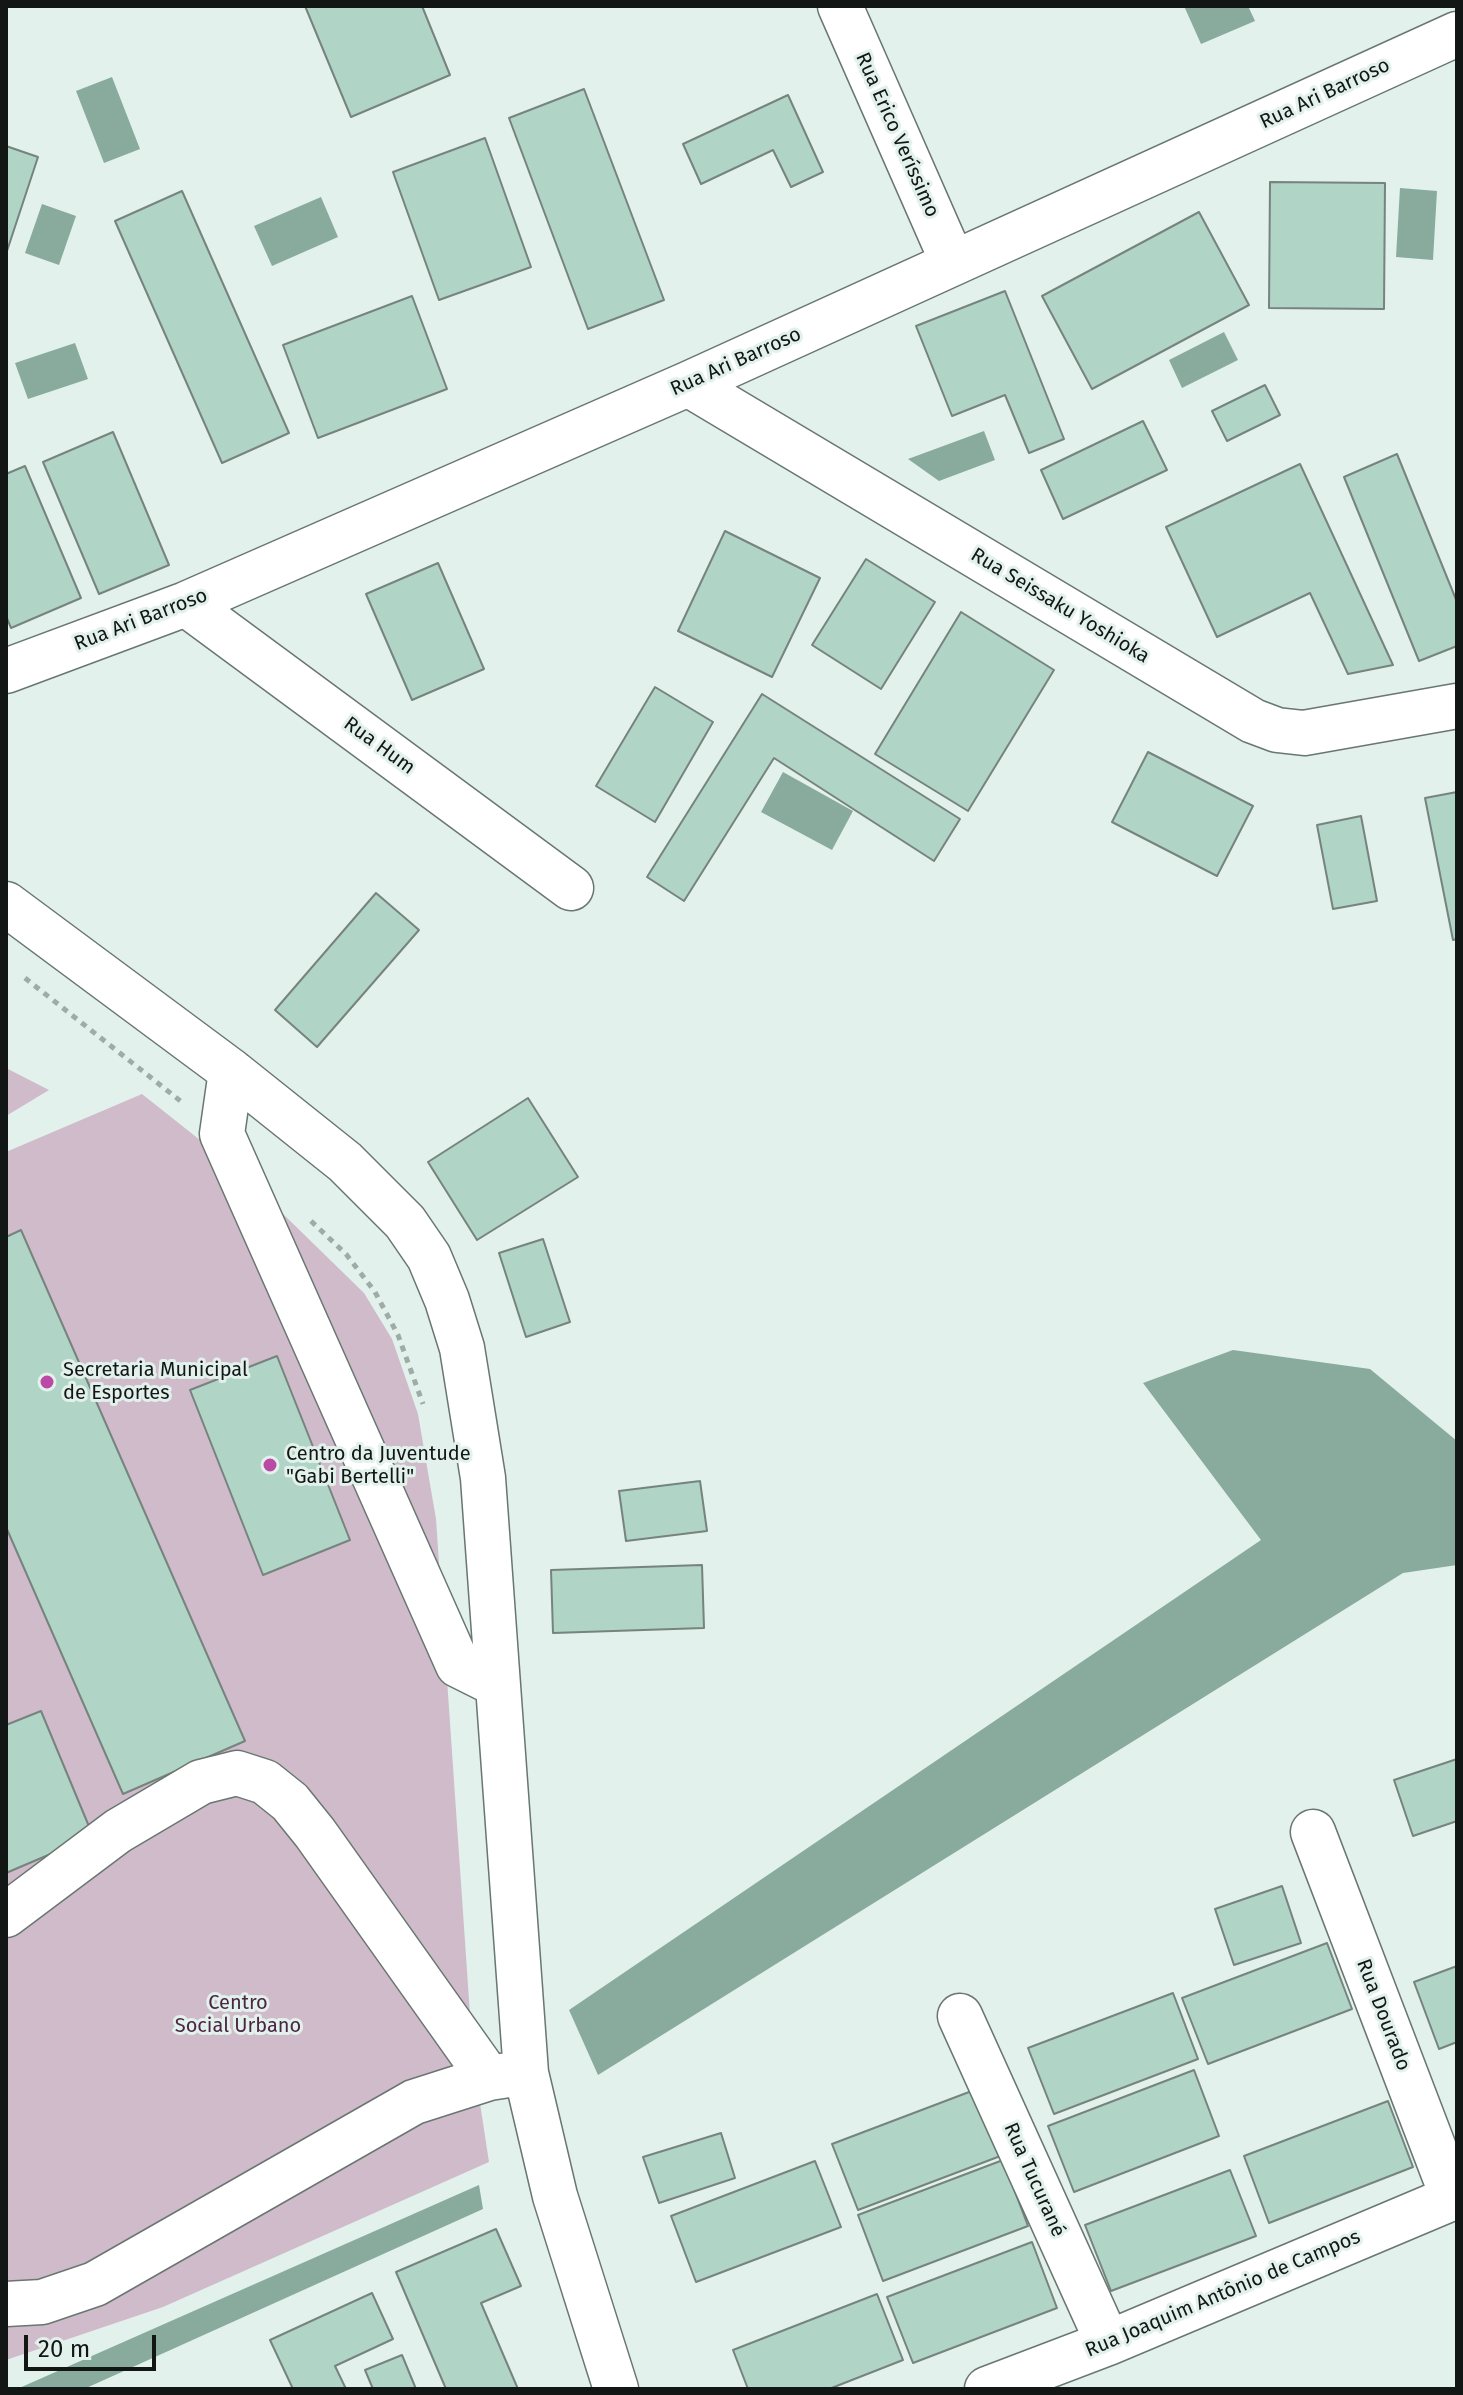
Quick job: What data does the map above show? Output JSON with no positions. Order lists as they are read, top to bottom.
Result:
{
  "streets": {
    "street": [
      "Rua Ari Barroso",
      "Rua Erico Veríssimo",
      "Rua Seissaku Yoshioka",
      "Rua Hum",
      "Rua Dourado",
      "Rua Tucurané",
      "Rua Joaquim Antônio de Campos"
    ]
  },
  "crossings": [
    ["Rua Ari Barroso", "Rua Erico Veríssimo"],
    ["Rua Ari Barroso", "Rua Seissaku Yoshioka"],
    ["Rua Ari Barroso", "Rua Hum"],
    ["Rua Dourado", "Rua Joaquim Antônio de Campos"],
    ["Rua Tucurané", "Rua Joaquim Antônio de Campos"]
  ],
  "parks": ["Centro Social Urbano"],
  "places": ["Secretaria Municipal de Esportes", "Centro da Juventude \"Gabi Bertelli\""],
  "scale_bar": "20 m"
}
